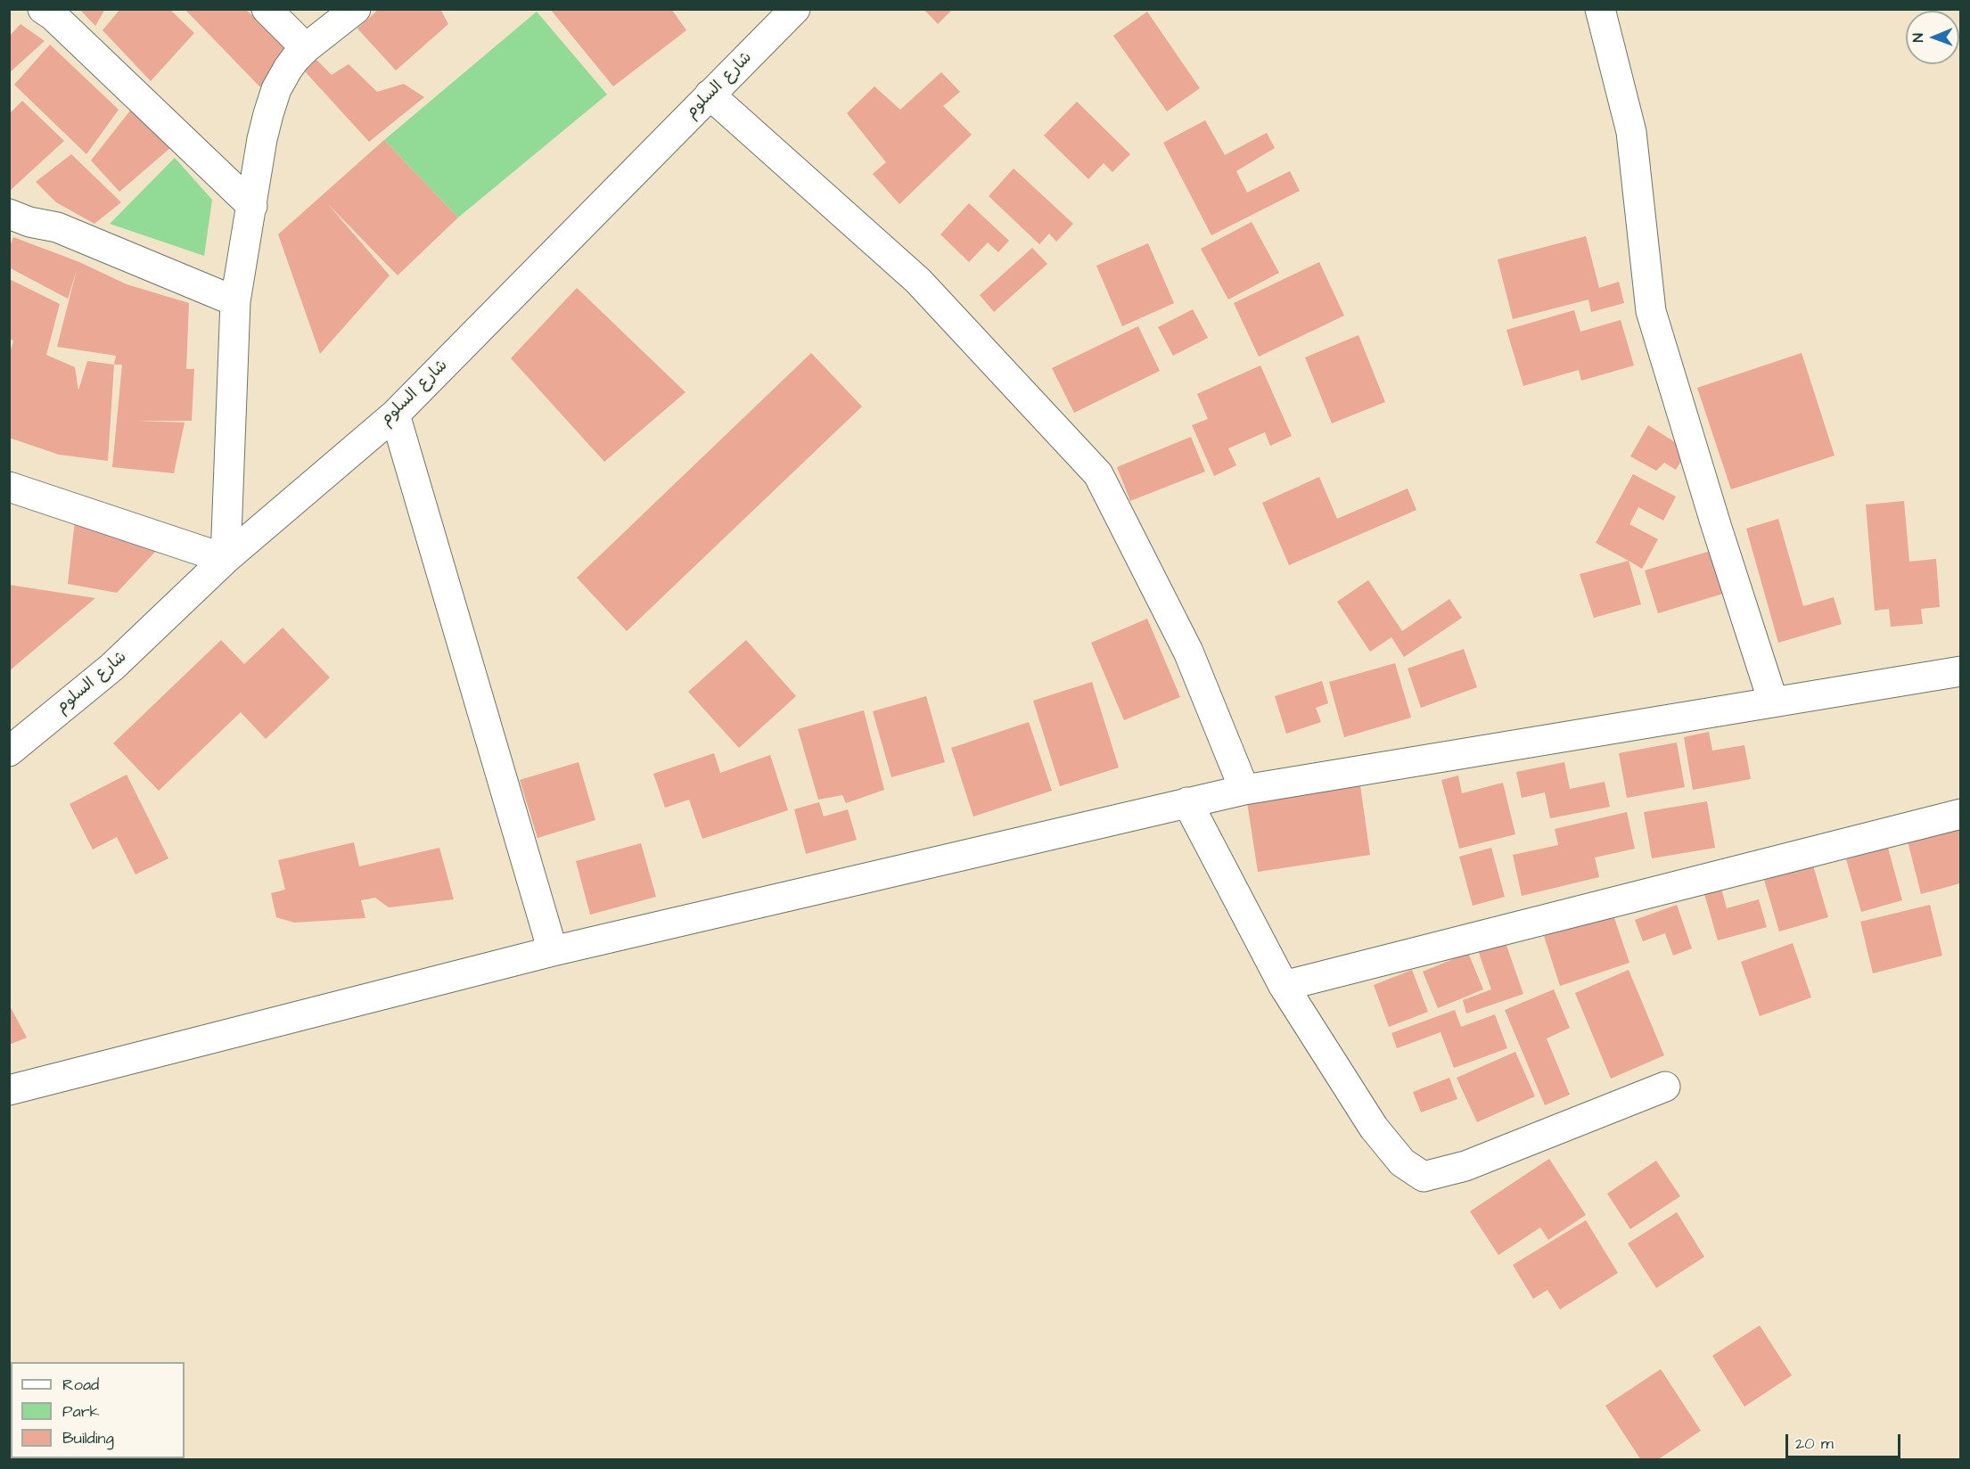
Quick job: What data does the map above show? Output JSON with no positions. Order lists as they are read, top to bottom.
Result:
{
  "streets": {
    "street": ["شارع السلوم"]
  },
  "legend": ["Road", "Park", "Building"],
  "scale_bar": "20 m",
  "north": "left"
}
